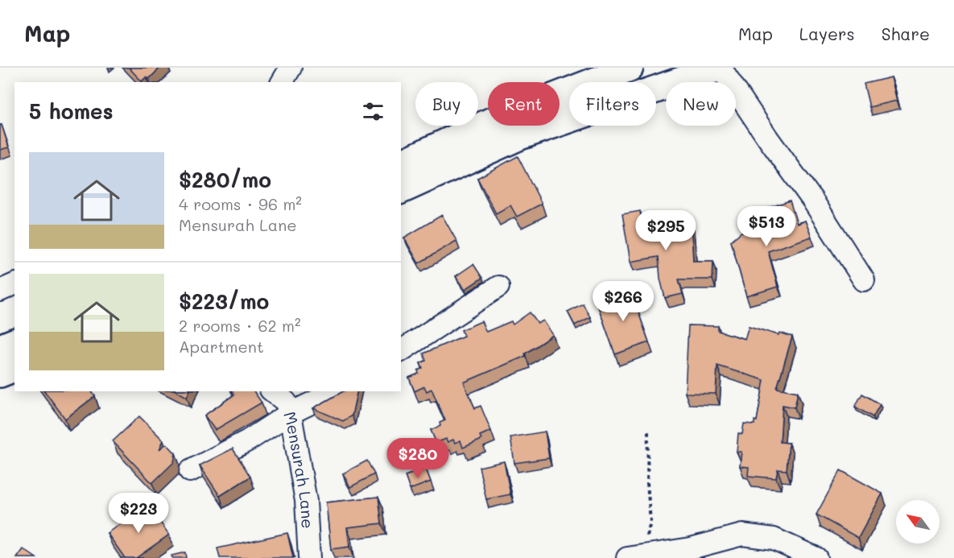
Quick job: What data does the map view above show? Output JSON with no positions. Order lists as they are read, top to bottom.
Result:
{
  "streets": {
    "street": ["Mensurah Lane"]
  },
  "north": "top left",
  "page": {
    "header": "Map",
    "nav": ["Map", "Layers", "Share"],
    "chip": [
      "Buy",
      "Rent",
      "Filters",
      "New"
    ],
    "heading": "5 homes",
    "list": [
      {
        "name": "$280/mo",
        "note": "4 rooms · 96 m² · Mensurah Lane"
      },
      {
        "name": "$223/mo",
        "note": "2 rooms · 62 m² · Apartment"
      }
    ],
    "price": [
      "$513",
      "$295",
      "$266",
      "$280",
      "$223"
    ]
  }
}
